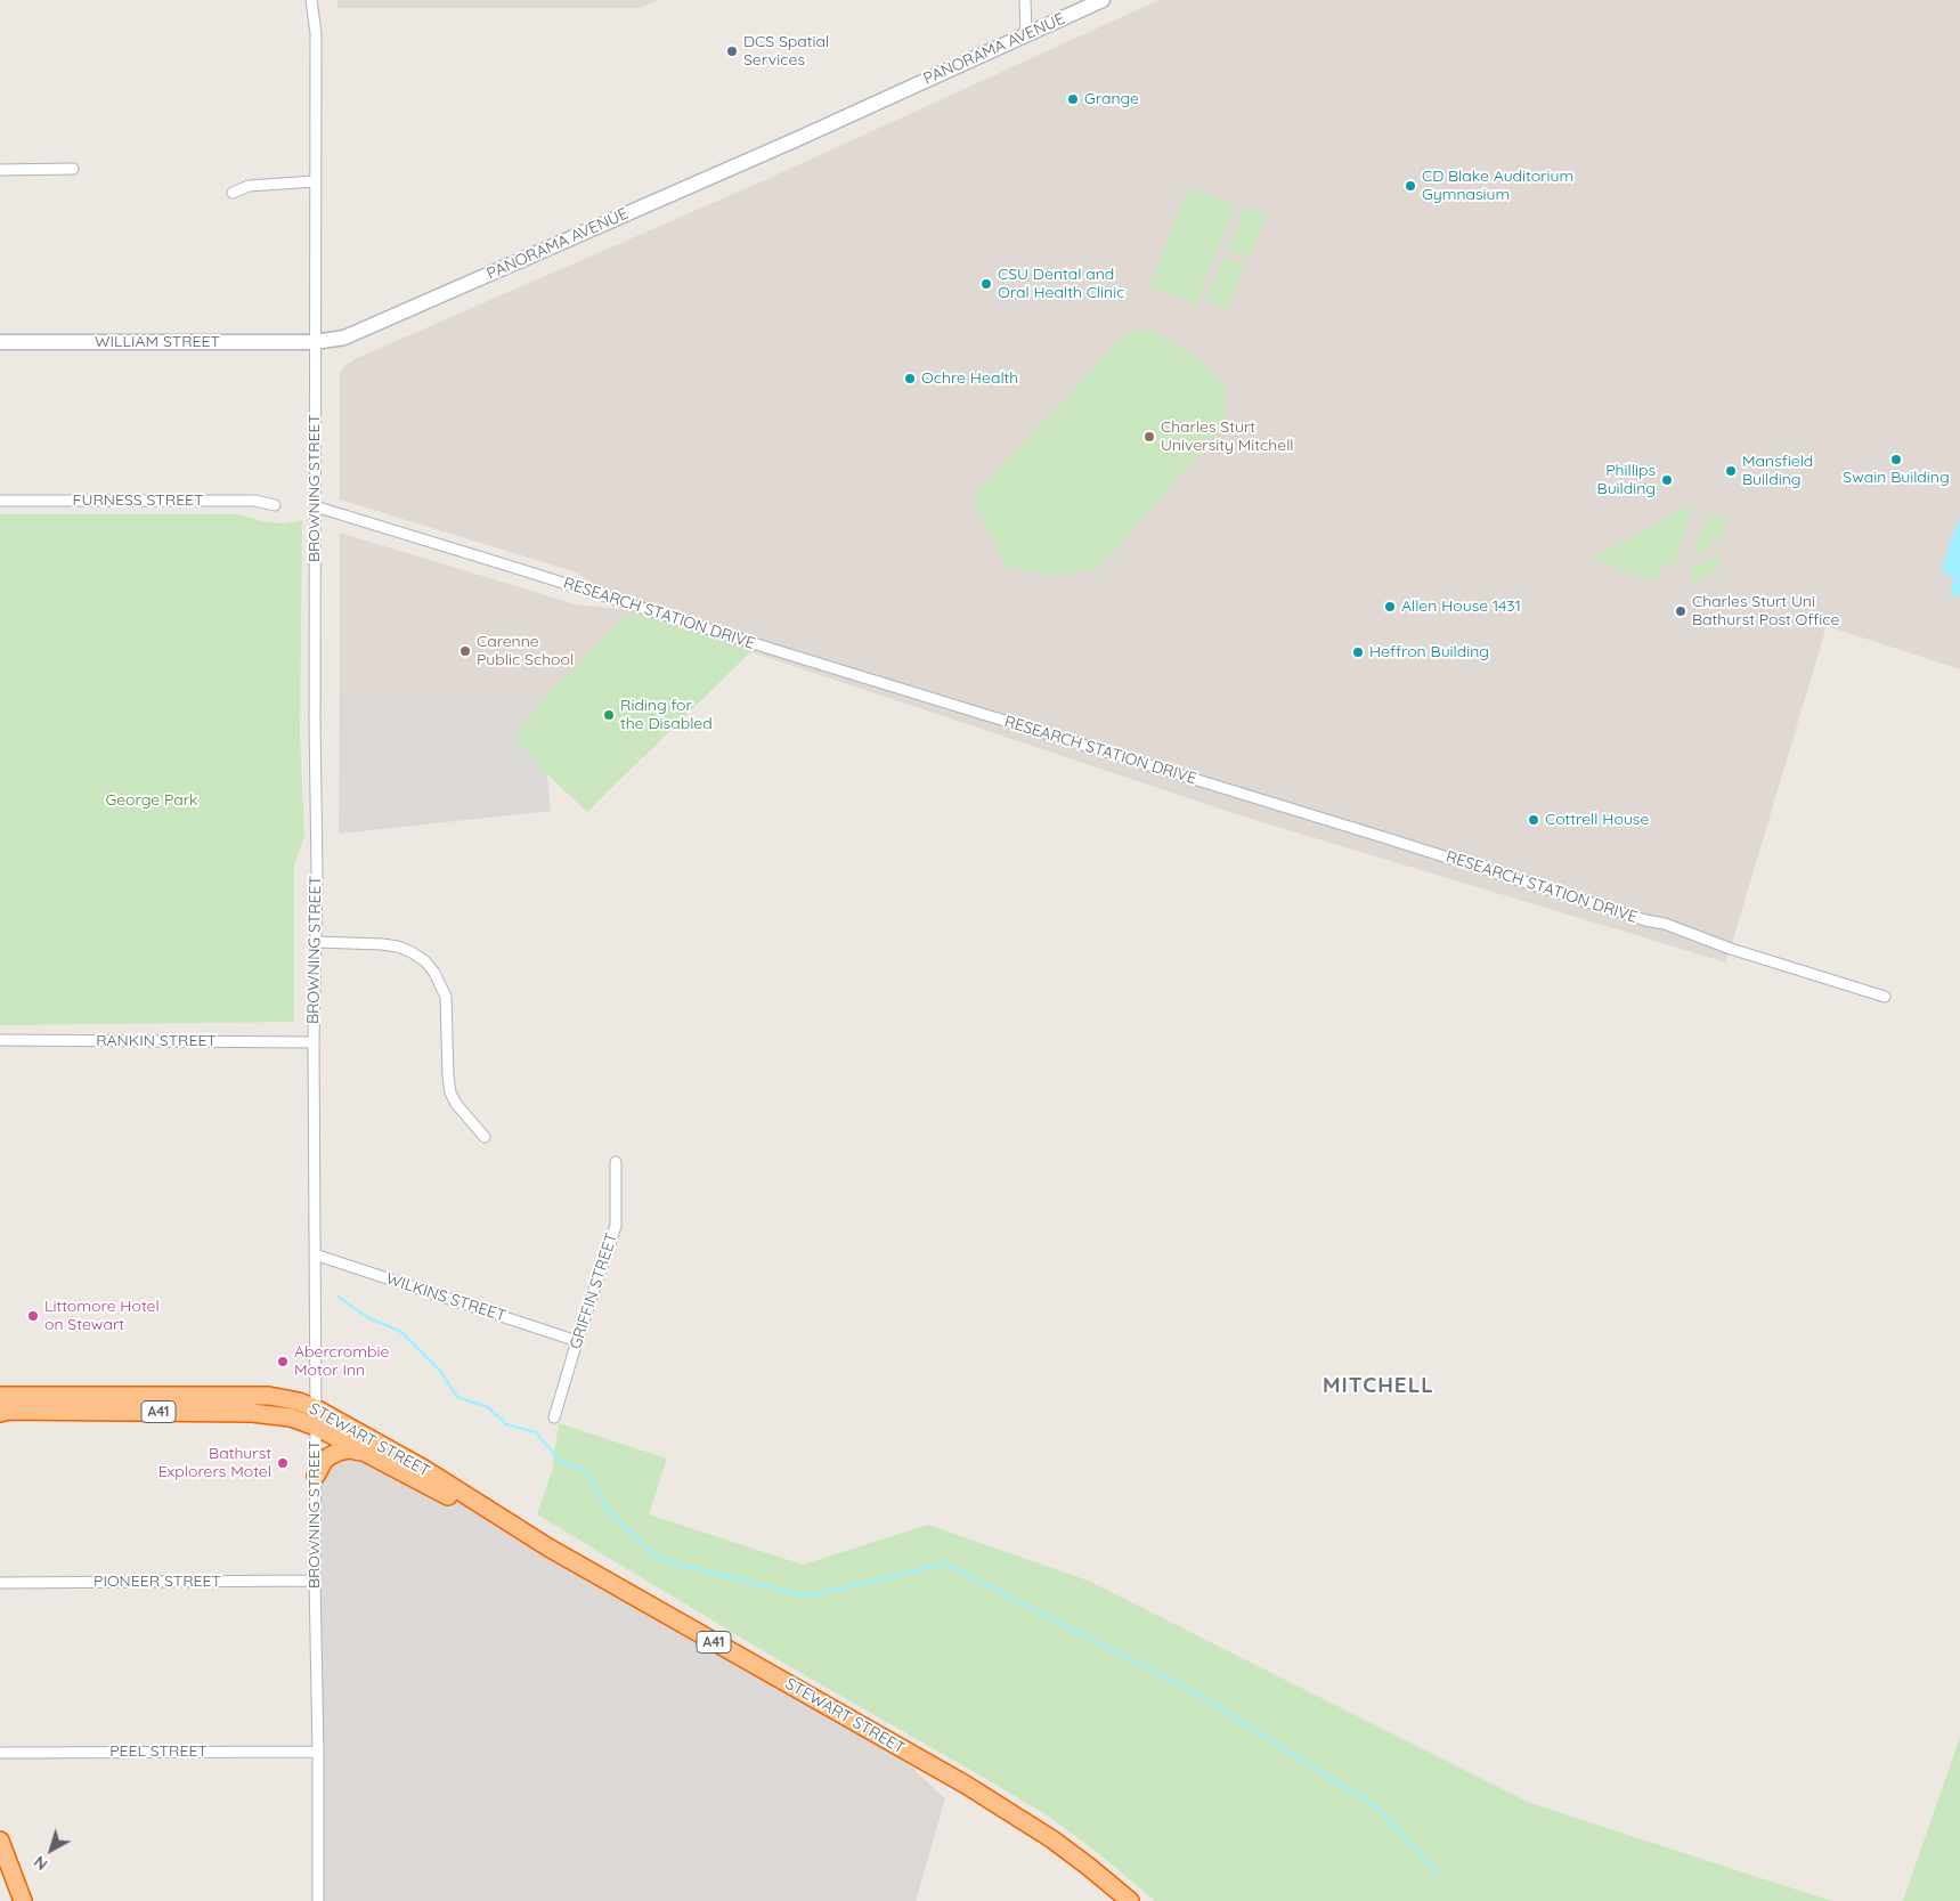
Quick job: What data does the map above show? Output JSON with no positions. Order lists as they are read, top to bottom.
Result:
{
  "streets": {
    "highway": ["A41", "STEWART STREET"],
    "street": [
      "PANORAMA AVENUE",
      "WILLIAM STREET",
      "BROWNING STREET",
      "FURNESS STREET",
      "RESEARCH STATION DRIVE",
      "RANKIN STREET",
      "GRIFFIN STREET",
      "WILKINS STREET",
      "PIONEER STREET",
      "PEEL STREET"
    ]
  },
  "crossings": [
    ["PANORAMA AVENUE", "WILLIAM STREET"],
    ["PANORAMA AVENUE", "BROWNING STREET"],
    ["WILLIAM STREET", "BROWNING STREET"],
    ["BROWNING STREET", "RESEARCH STATION DRIVE"],
    ["BROWNING STREET", "RANKIN STREET"],
    ["BROWNING STREET", "WILKINS STREET"],
    ["BROWNING STREET", "STEWART STREET"],
    ["BROWNING STREET", "PIONEER STREET"],
    ["BROWNING STREET", "PEEL STREET"],
    ["GRIFFIN STREET", "WILKINS STREET"]
  ],
  "districts": ["MITCHELL"],
  "parks": ["George Park"],
  "places": [
    "DCS Spatial Services",
    "Grange",
    "CD Blake Auditorium Gymnasium",
    "CSU Dental and Oral Health Clinic",
    "Ochre Health",
    "Charles Sturt University Mitchell",
    "Swain Building",
    "Mansfield Building",
    "Phillips Building",
    "Allen House 1431",
    "Charles Sturt Uni Bathurst Post Office",
    "Carenne Public School",
    "Heffron Building",
    "Riding for the Disabled",
    "Cottrell House",
    "Littomore Hotel on Stewart",
    "Abercrombie Motor Inn",
    "Bathurst Explorers Motel"
  ],
  "north": "bottom left"
}
